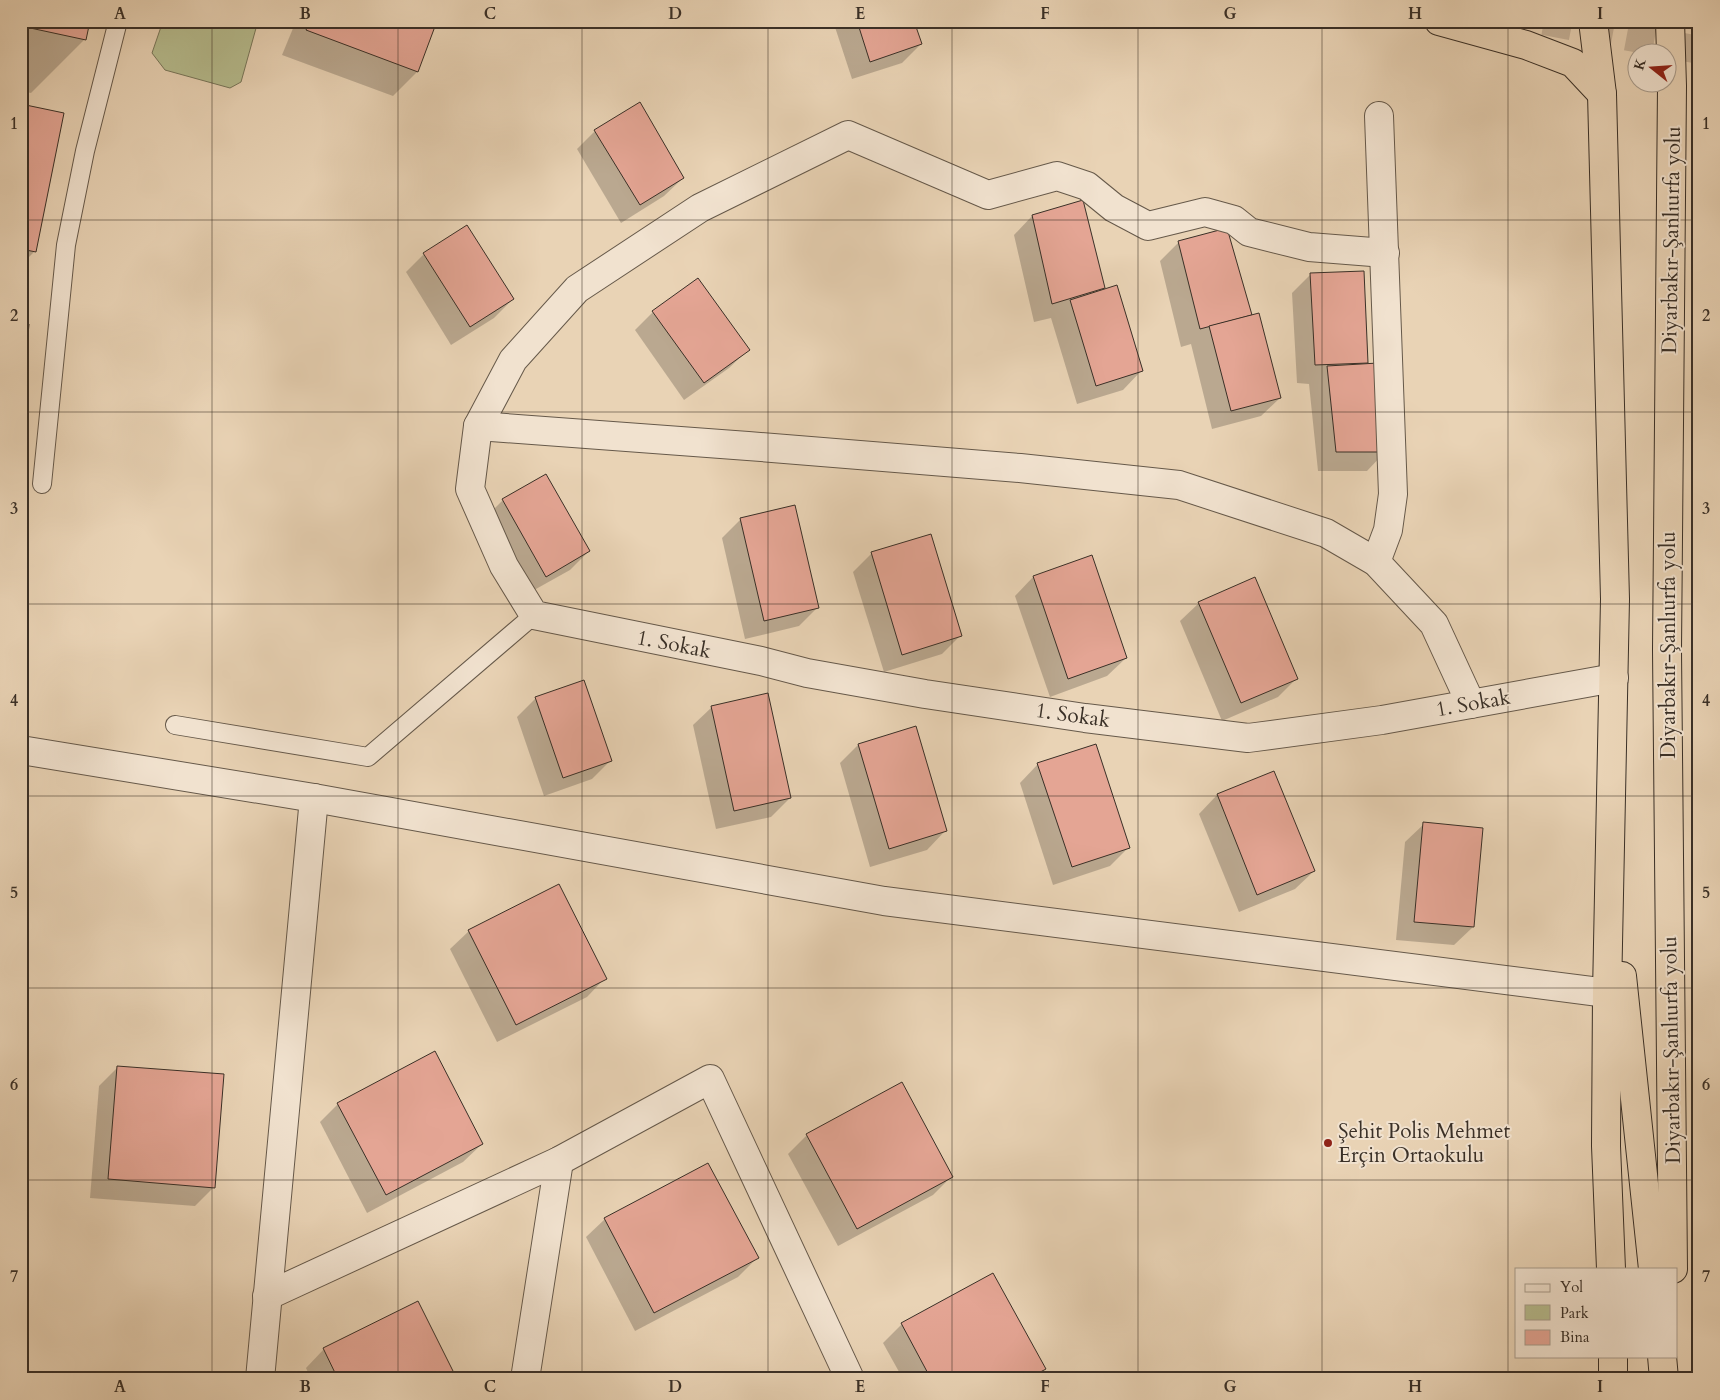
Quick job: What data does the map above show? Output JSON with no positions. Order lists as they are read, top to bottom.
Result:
{
  "streets": {
    "highway": ["Diyarbakır-Şanlıurfa yolu"],
    "street": ["1. Sokak"]
  },
  "places": ["Şehit Polis Mehmet Erçin Ortaokulu"],
  "legend": ["Yol", "Park", "Bina"],
  "north": "left",
  "grid": {
    "columns": [
      "A",
      "B",
      "C",
      "D",
      "E",
      "F",
      "G",
      "H",
      "I"
    ],
    "rows": [
      "1",
      "2",
      "3",
      "4",
      "5",
      "6",
      "7"
    ]
  }
}
